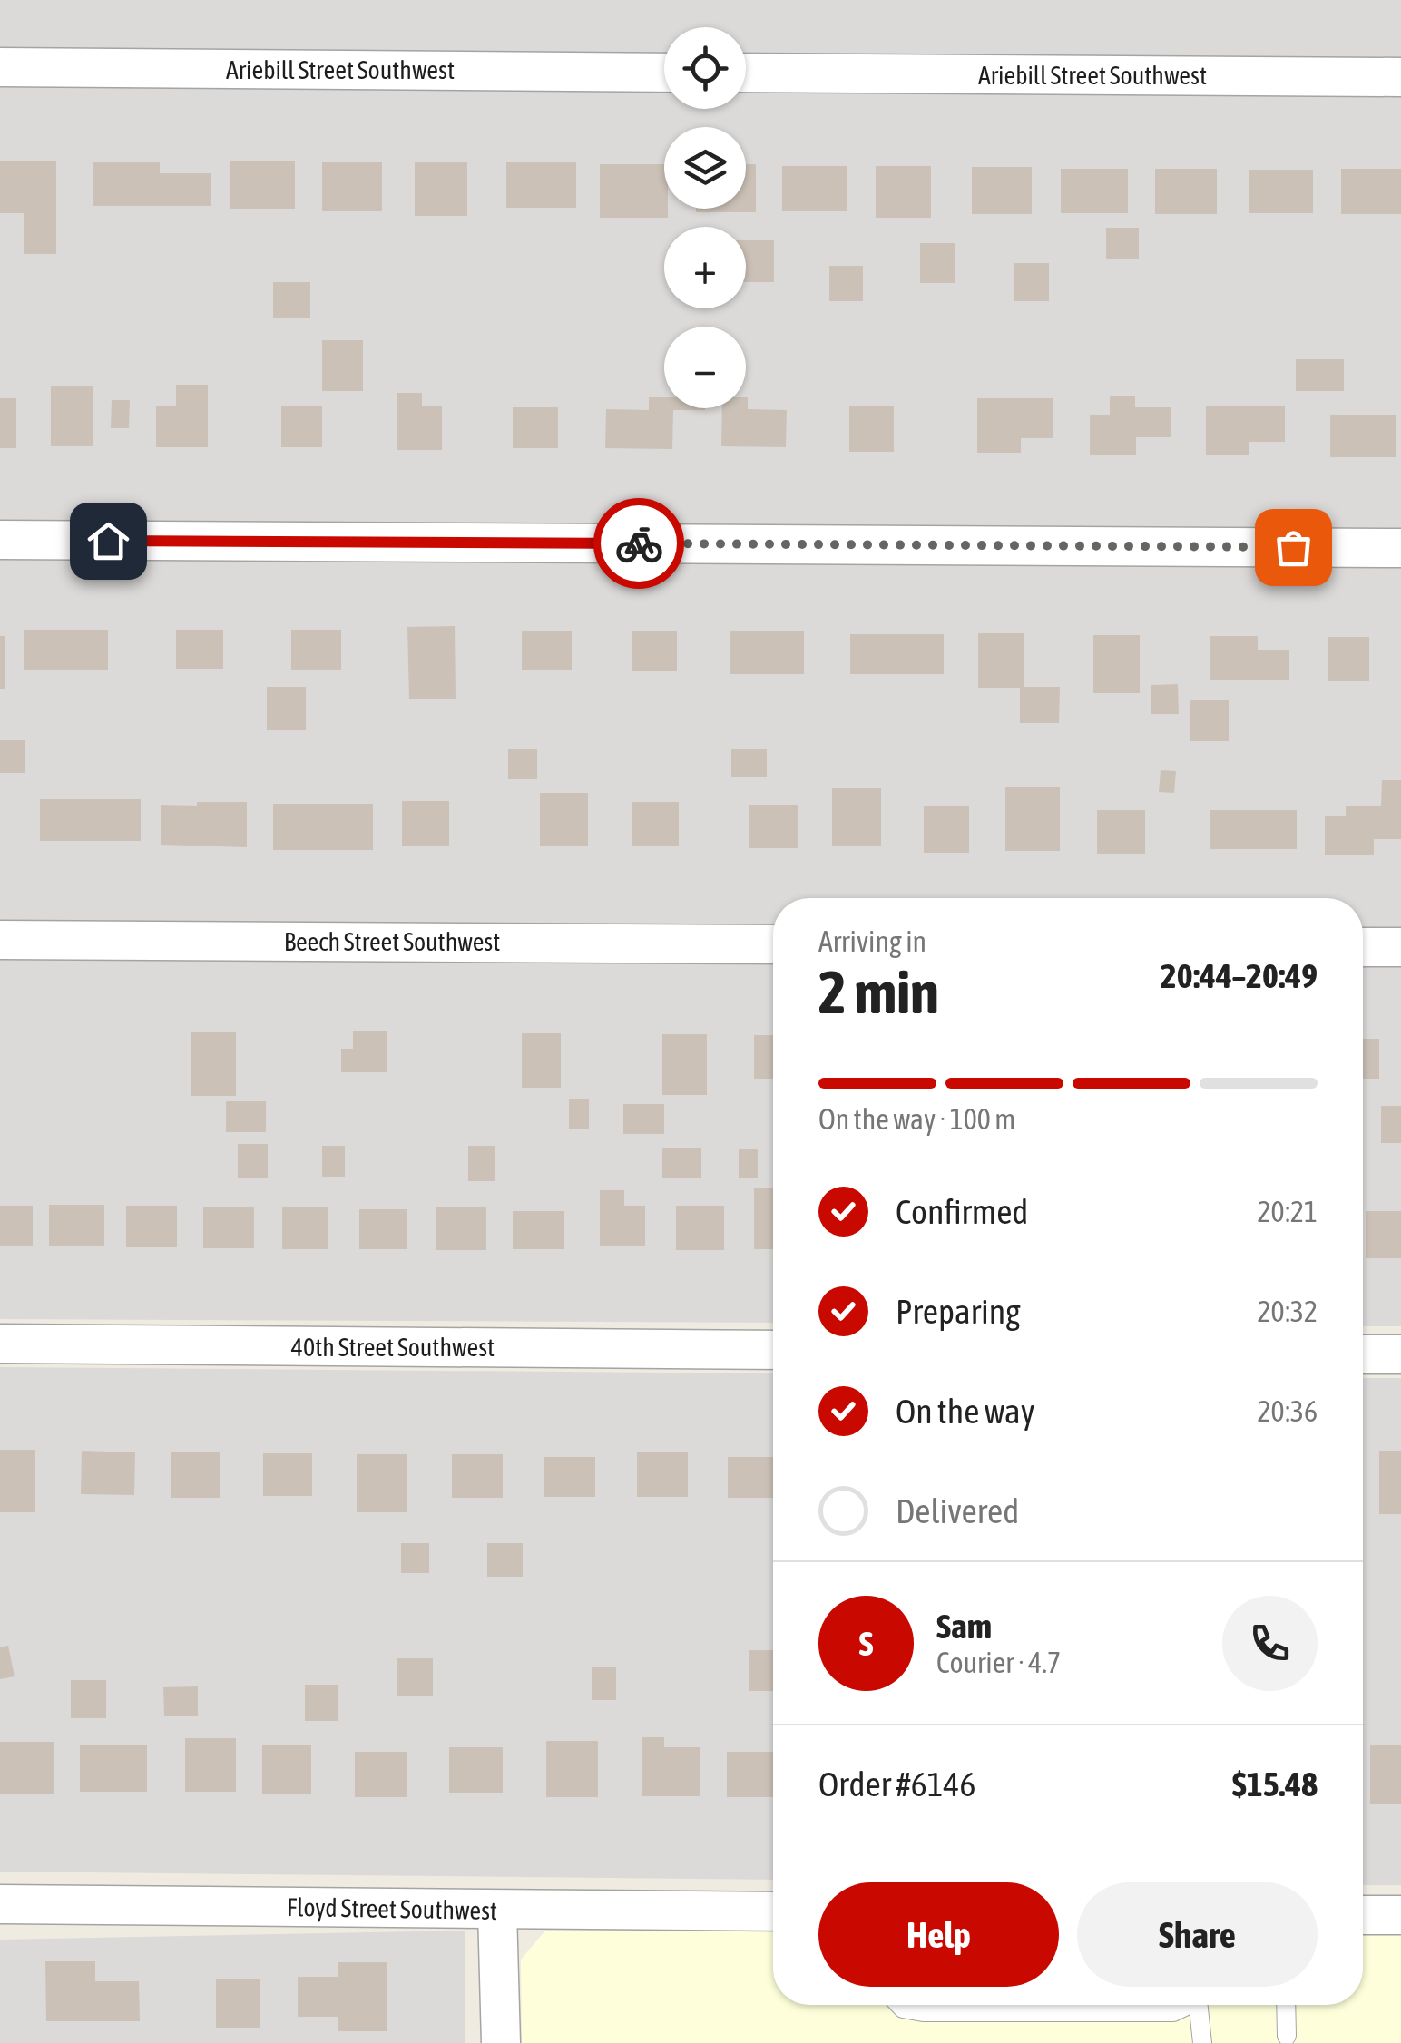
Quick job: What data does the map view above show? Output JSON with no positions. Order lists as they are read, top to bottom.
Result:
{
  "streets": {
    "street": [
      "Ariebill Street Southwest",
      "Beech Street Southwest",
      "40th Street Southwest",
      "Floyd Street Southwest"
    ]
  },
  "page": {
    "map_buttons": ["+", "−"],
    "heading": ["2 min", "Arriving in", "20:44–20:49"],
    "panel": [
      "Sam",
      "Courier · 4.7",
      "Order #6146",
      "$15.48"
    ],
    "bar": "On the way · 100 m",
    "list": [
      ["Confirmed", "20:21"],
      ["Preparing", "20:32"],
      ["On the way", "20:36"],
      "Delivered"
    ],
    "round": "S",
    "buttons": ["Help", "Share"]
  }
}
